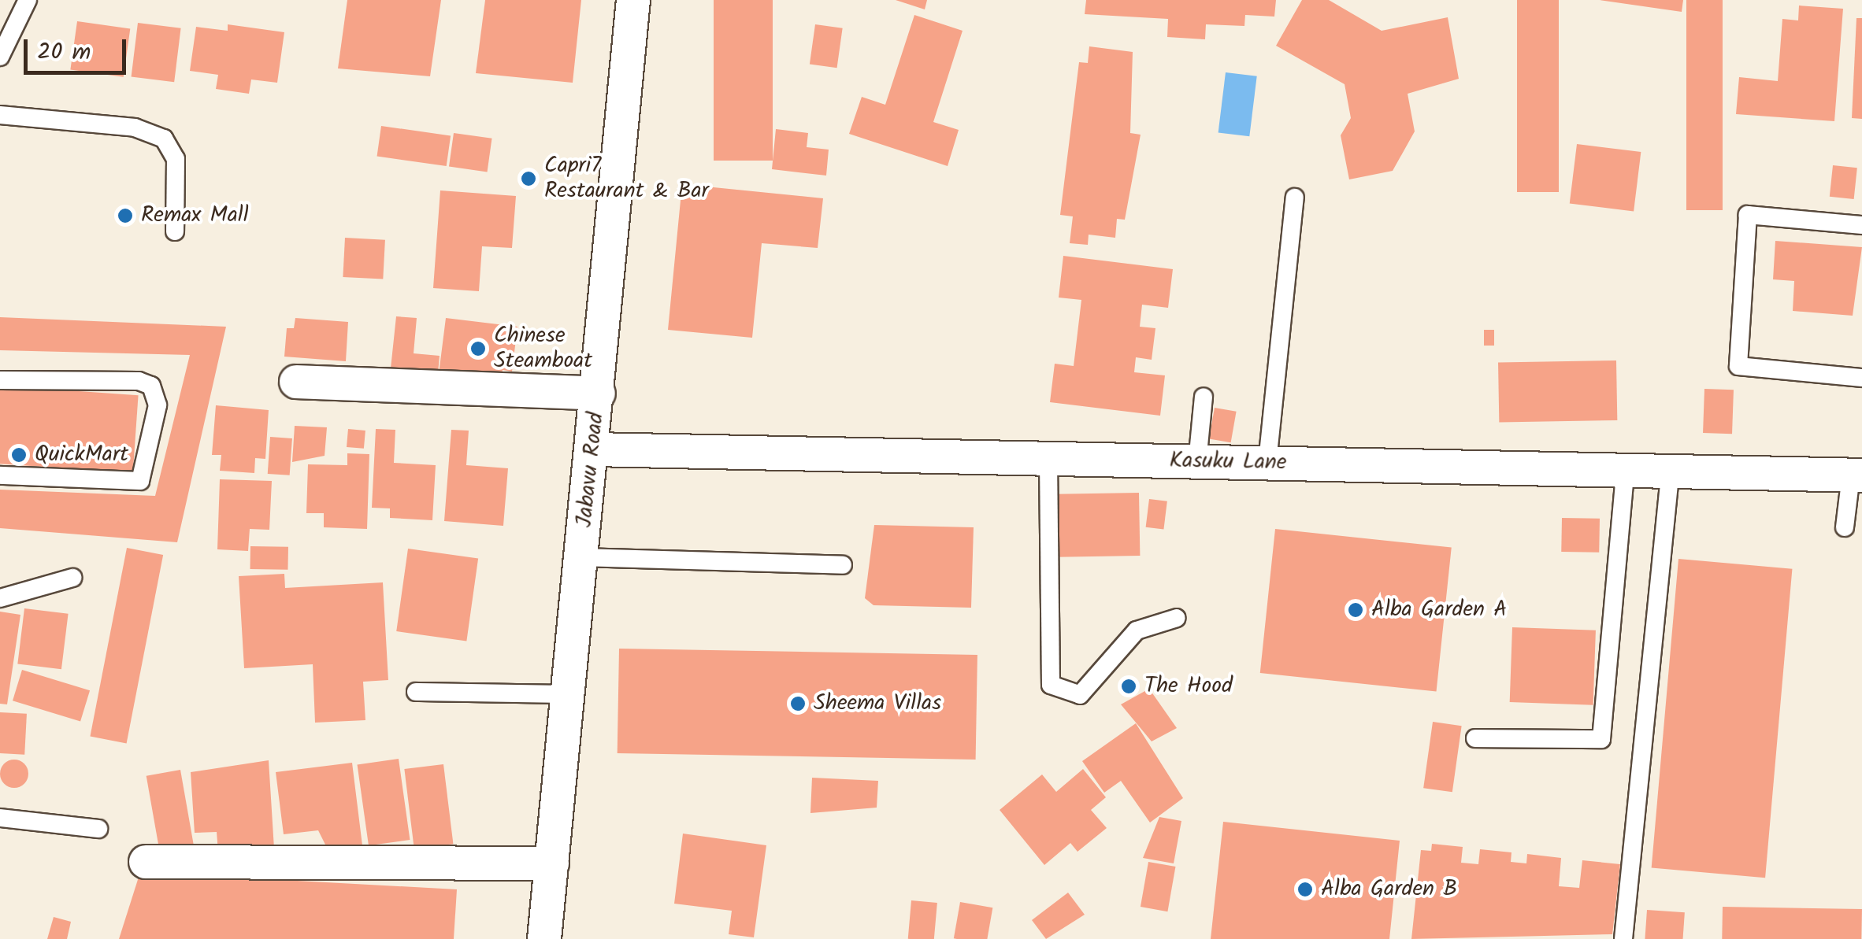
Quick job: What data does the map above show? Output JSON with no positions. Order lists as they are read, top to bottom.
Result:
{
  "streets": {
    "street": ["Kasuku Lane", "Jabavu Road"]
  },
  "crossings": [
    ["Kasuku Lane", "Jabavu Road"]
  ],
  "places": [
    "Capri7 Restaurant & Bar",
    "Remax Mall",
    "Chinese Steamboat",
    "QuickMart",
    "Alba Garden A",
    "The Hood",
    "Sheema Villas",
    "Alba Garden B"
  ],
  "scale_bar": "20 m"
}
